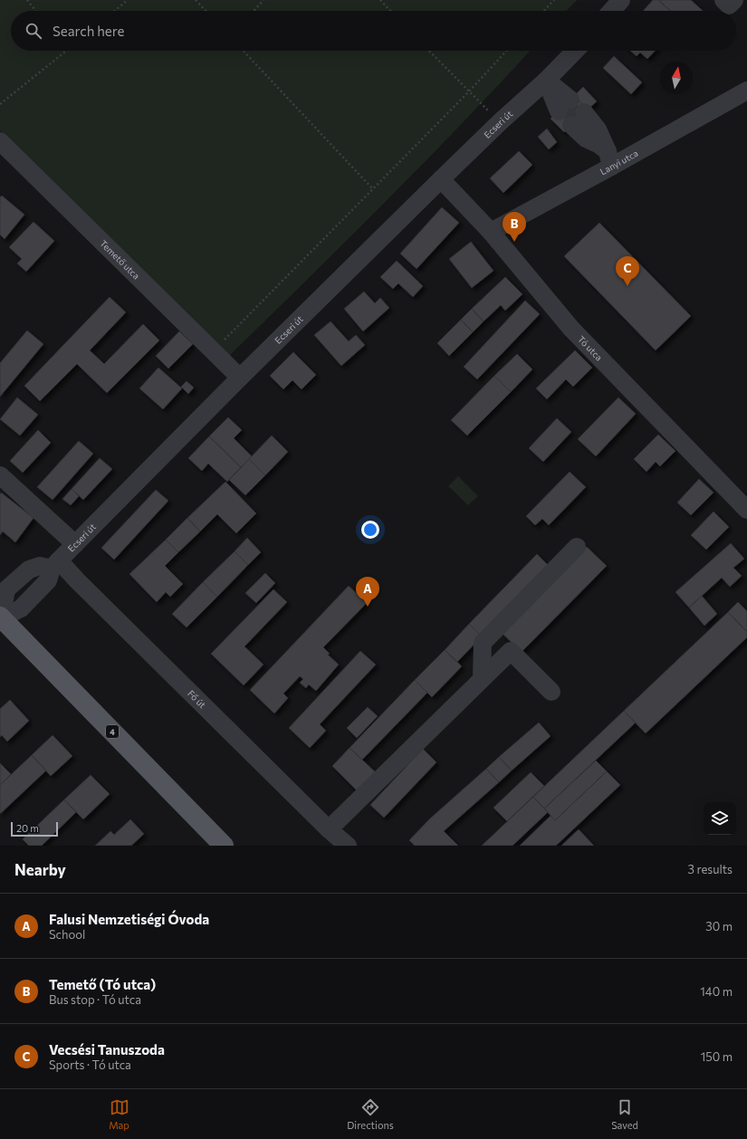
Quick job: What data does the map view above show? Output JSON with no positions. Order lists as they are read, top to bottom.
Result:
{
  "streets": {
    "main road": ["4"],
    "street": [
      "Ecseri út",
      "Lanyi utca",
      "Temető utca",
      "Tó utca",
      "Fő út"
    ]
  },
  "crossings": [
    ["Ecseri út", "Temető utca"],
    ["Ecseri út", "Tó utca"],
    ["Ecseri út", "Fő út"],
    ["Lanyi utca", "Tó utca"]
  ],
  "scale_bar": "20 m",
  "north": "top",
  "page": {
    "search": "Search here",
    "pins": ["B", "C", "A"],
    "scale": "20 m",
    "heading": ["Nearby", "3 results"],
    "list": [
      {
        "mark": "A",
        "name": "Falusi Nemzetiségi Óvoda",
        "note": "School",
        "value": "30 m"
      },
      {
        "mark": "B",
        "name": "Temető (Tó utca)",
        "note": "Bus stop · Tó utca",
        "value": "140 m"
      },
      {
        "mark": "C",
        "name": "Vecsési Tanuszoda",
        "note": "Sports · Tó utca",
        "value": "150 m"
      }
    ],
    "nav": ["Map", "Directions", "Saved"]
  }
}
